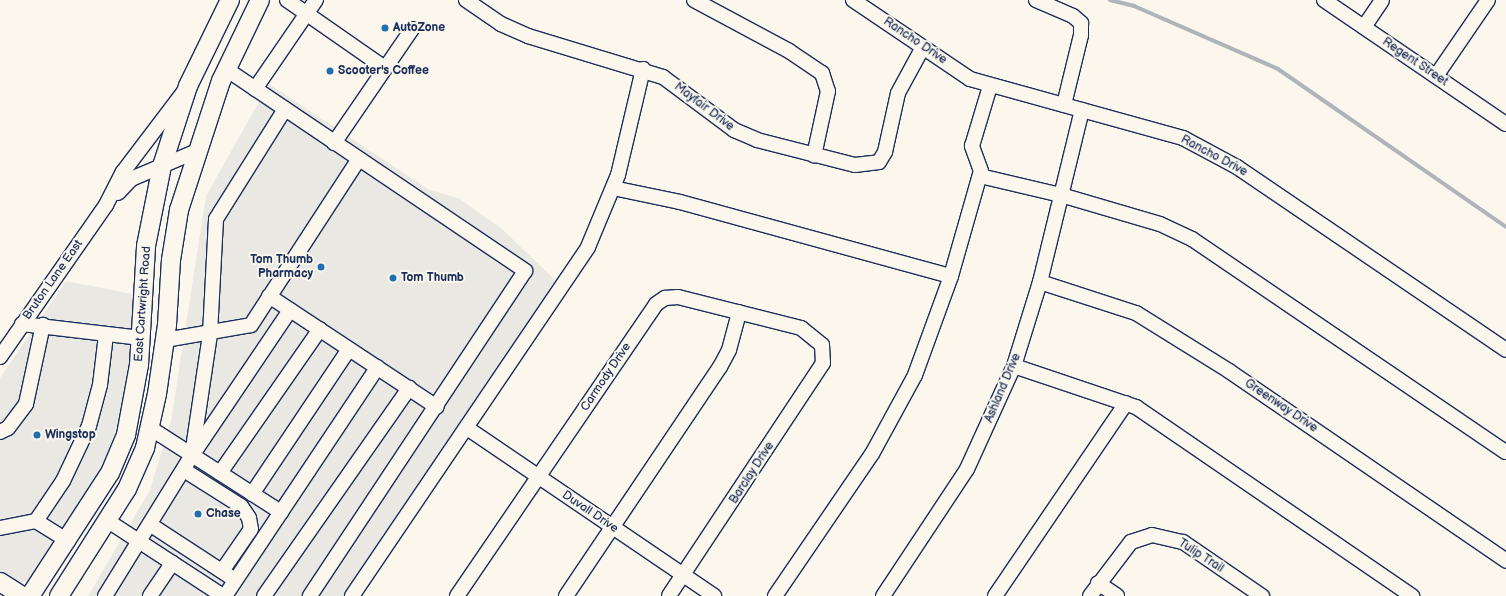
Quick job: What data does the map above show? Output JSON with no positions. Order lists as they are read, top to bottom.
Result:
{
  "streets": {
    "main road": ["East Cartwright Road"],
    "street": [
      "Rancho Drive",
      "Regent Street",
      "Mayfair Drive",
      "Bruton Lane East",
      "Carmody Drive",
      "Ashland Drive",
      "Greenway Drive",
      "Barclay Drive",
      "Duvall Drive",
      "Tulip Trail"
    ]
  },
  "crossings": [
    ["Rancho Drive", "Mayfair Drive"],
    ["Rancho Drive", "Ashland Drive"],
    ["Bruton Lane East", "East Cartwright Road"],
    ["Carmody Drive", "Barclay Drive"],
    ["Carmody Drive", "Duvall Drive"],
    ["Ashland Drive", "Greenway Drive"],
    ["Barclay Drive", "Duvall Drive"]
  ],
  "places": [
    "AutoZone",
    "Scooter's Coffee",
    "Tom Thumb Pharmacy",
    "Tom Thumb",
    "Wingstop",
    "Chase"
  ]
}
